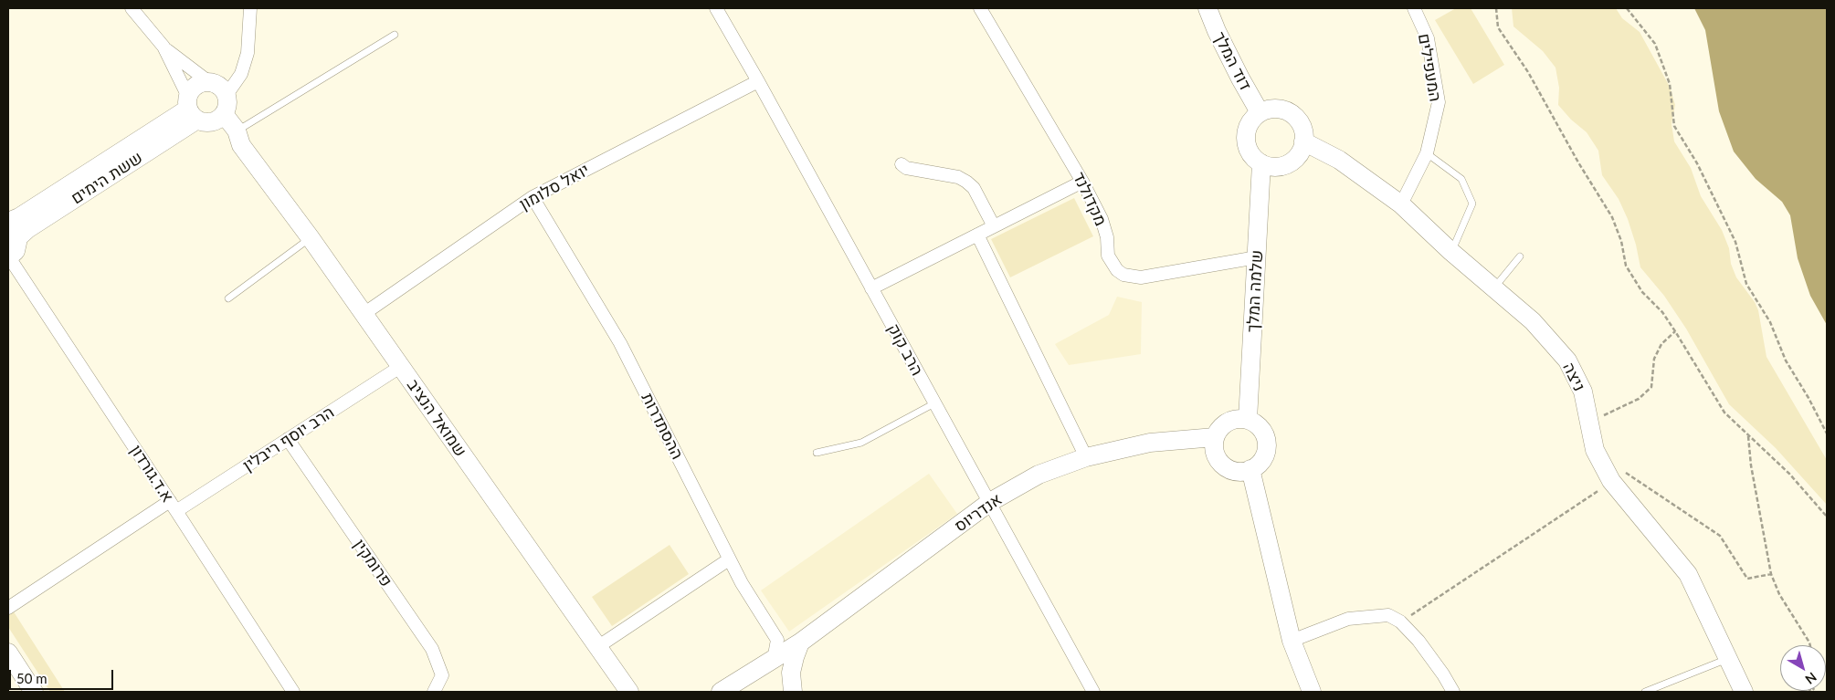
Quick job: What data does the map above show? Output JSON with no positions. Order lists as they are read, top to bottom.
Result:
{
  "streets": {
    "street": [
      "דוד המלך",
      "המעפילים",
      "ששת הימים",
      "יואל סלומון",
      "מקדולנד",
      "שלמה המלך",
      "הרב קוק",
      "ניצה",
      "שמואל הנציב",
      "ההסתדרות",
      "הרב יוסף ריבלין",
      "א.ד.גורדון",
      "אנדריוס",
      "פרומקין"
    ]
  },
  "crossings": [
    ["דוד המלך", "שלמה המלך"],
    ["דוד המלך", "ניצה"],
    ["המעפילים", "ניצה"],
    ["ששת הימים", "שמואל הנציב"],
    ["יואל סלומון", "הרב קוק"],
    ["יואל סלומון", "שמואל הנציב"],
    ["יואל סלומון", "ההסתדרות"],
    ["מקדולנד", "שלמה המלך"],
    ["שלמה המלך", "ניצה"],
    ["שלמה המלך", "אנדריוס"],
    ["הרב קוק", "אנדריוס"],
    ["שמואל הנציב", "הרב יוסף ריבלין"],
    ["ההסתדרות", "אנדריוס"],
    ["הרב יוסף ריבלין", "א.ד.גורדון"],
    ["הרב יוסף ריבלין", "פרומקין"]
  ],
  "scale_bar": "50 m",
  "north": "bottom right"
}
